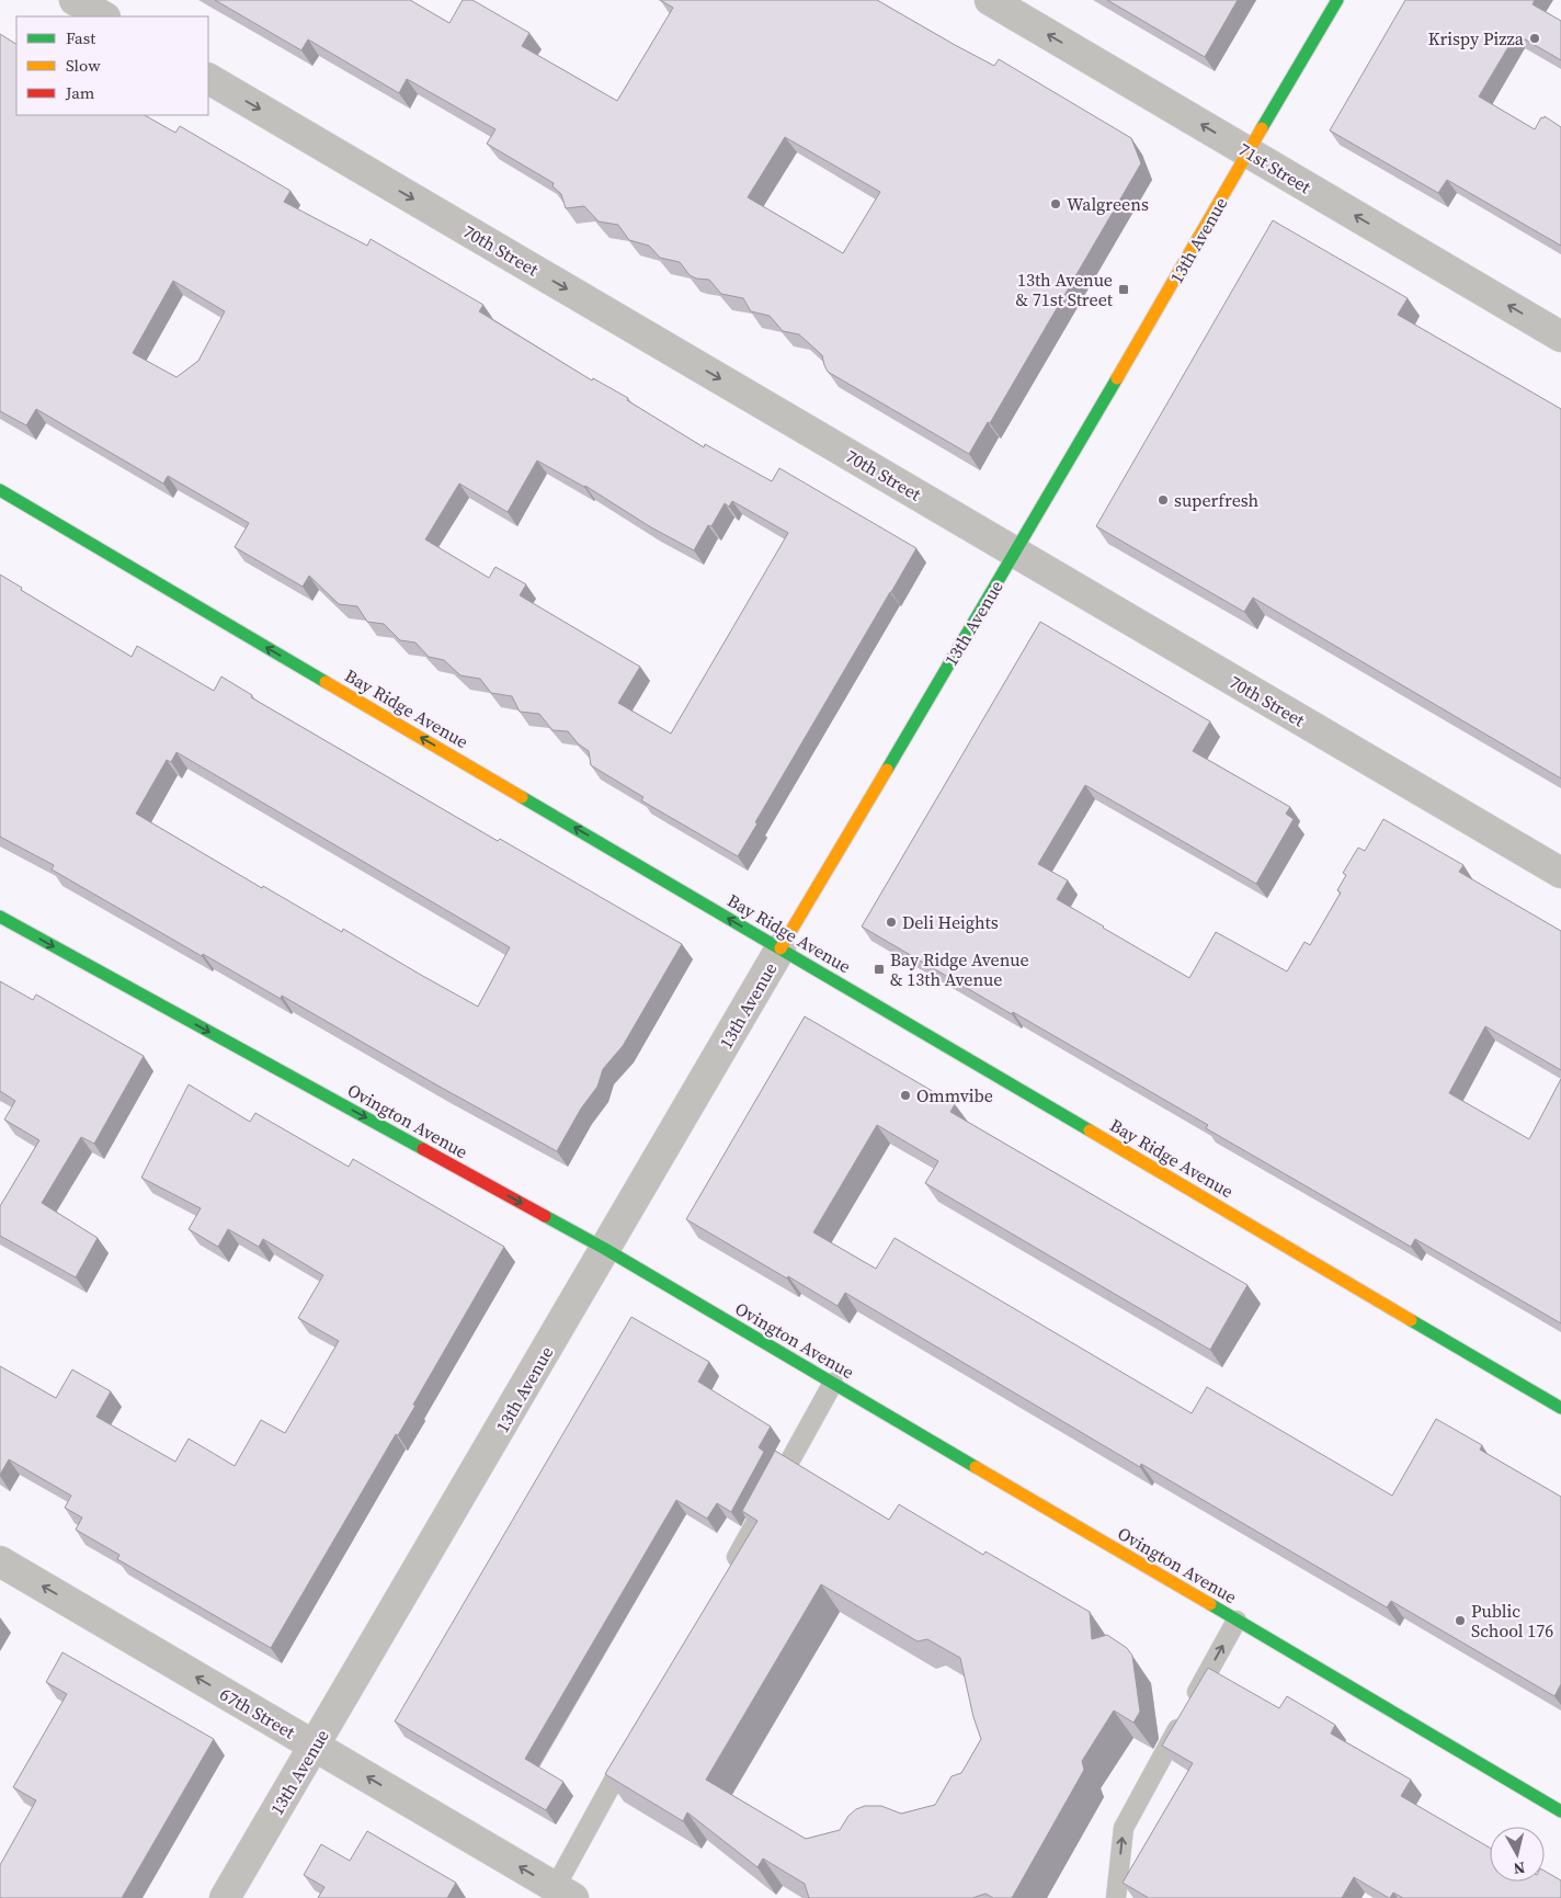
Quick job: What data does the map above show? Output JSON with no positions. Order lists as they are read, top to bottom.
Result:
{
  "streets": {
    "street": [
      "71st Street",
      "13th Avenue",
      "70th Street",
      "Bay Ridge Avenue",
      "Ovington Avenue",
      "67th Street"
    ]
  },
  "crossings": [
    ["71st Street", "13th Avenue"],
    ["13th Avenue", "70th Street"],
    ["13th Avenue", "Bay Ridge Avenue"],
    ["13th Avenue", "Ovington Avenue"],
    ["13th Avenue", "67th Street"]
  ],
  "one_way": [
    "71st Street",
    "70th Street",
    "Bay Ridge Avenue",
    "Ovington Avenue",
    "67th Street"
  ],
  "places": {
    "other": [
      "Krispy Pizza",
      "Walgreens",
      "superfresh",
      "Deli Heights",
      "Ommvibe",
      "Public School 176"
    ],
    "transit": ["13th Avenue & 71st Street", "Bay Ridge Avenue & 13th Avenue"]
  },
  "legend": ["Fast", "Slow", "Jam"],
  "north": "bottom"
}
